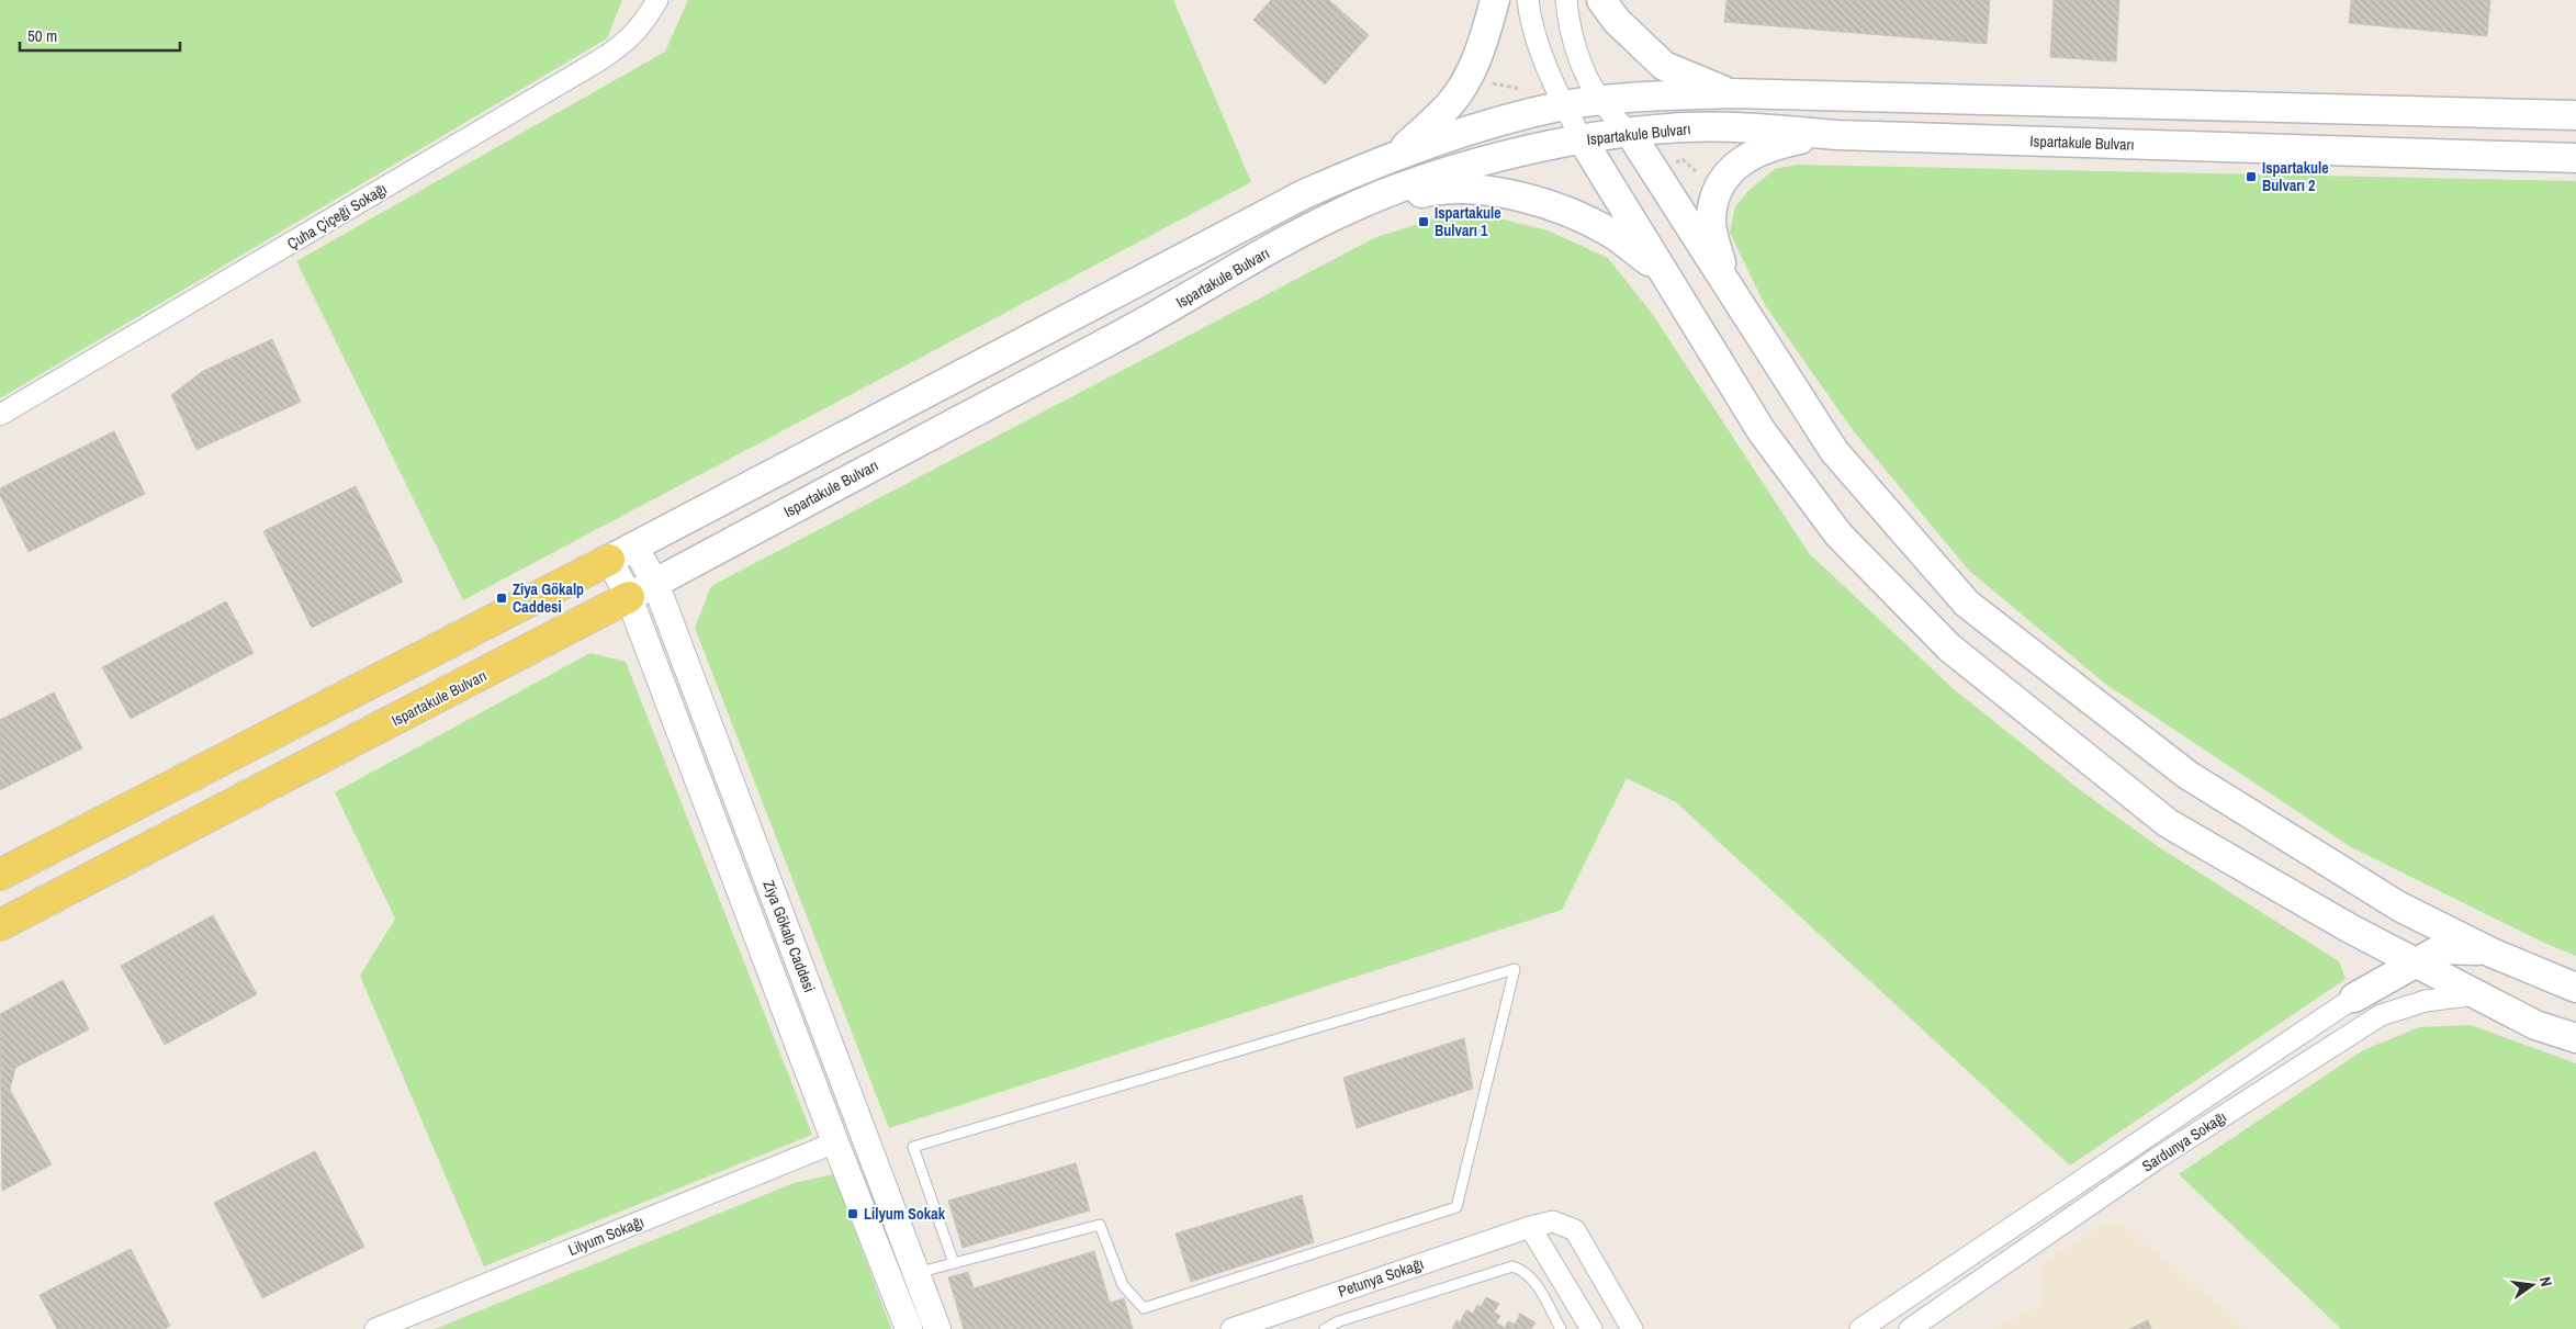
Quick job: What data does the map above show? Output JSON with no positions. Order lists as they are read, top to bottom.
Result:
{
  "streets": {
    "main road": ["Ispartakule Bulvarı"],
    "street": [
      "Çuha Çiçeği Sokağı",
      "Ziya Gökalp Caddesi",
      "Sardunya Sokağı",
      "Lilyum Sokağı",
      "Petunya Sokağı"
    ]
  },
  "crossings": [
    ["Ispartakule Bulvarı", "Ziya Gökalp Caddesi"]
  ],
  "places": {
    "transit": [
      "Ispartakule Bulvarı 2",
      "Ispartakule Bulvarı 1",
      "Ziya Gökalp Caddesi",
      "Lilyum Sokak"
    ]
  },
  "scale_bar": "50 m",
  "north": "right"
}
